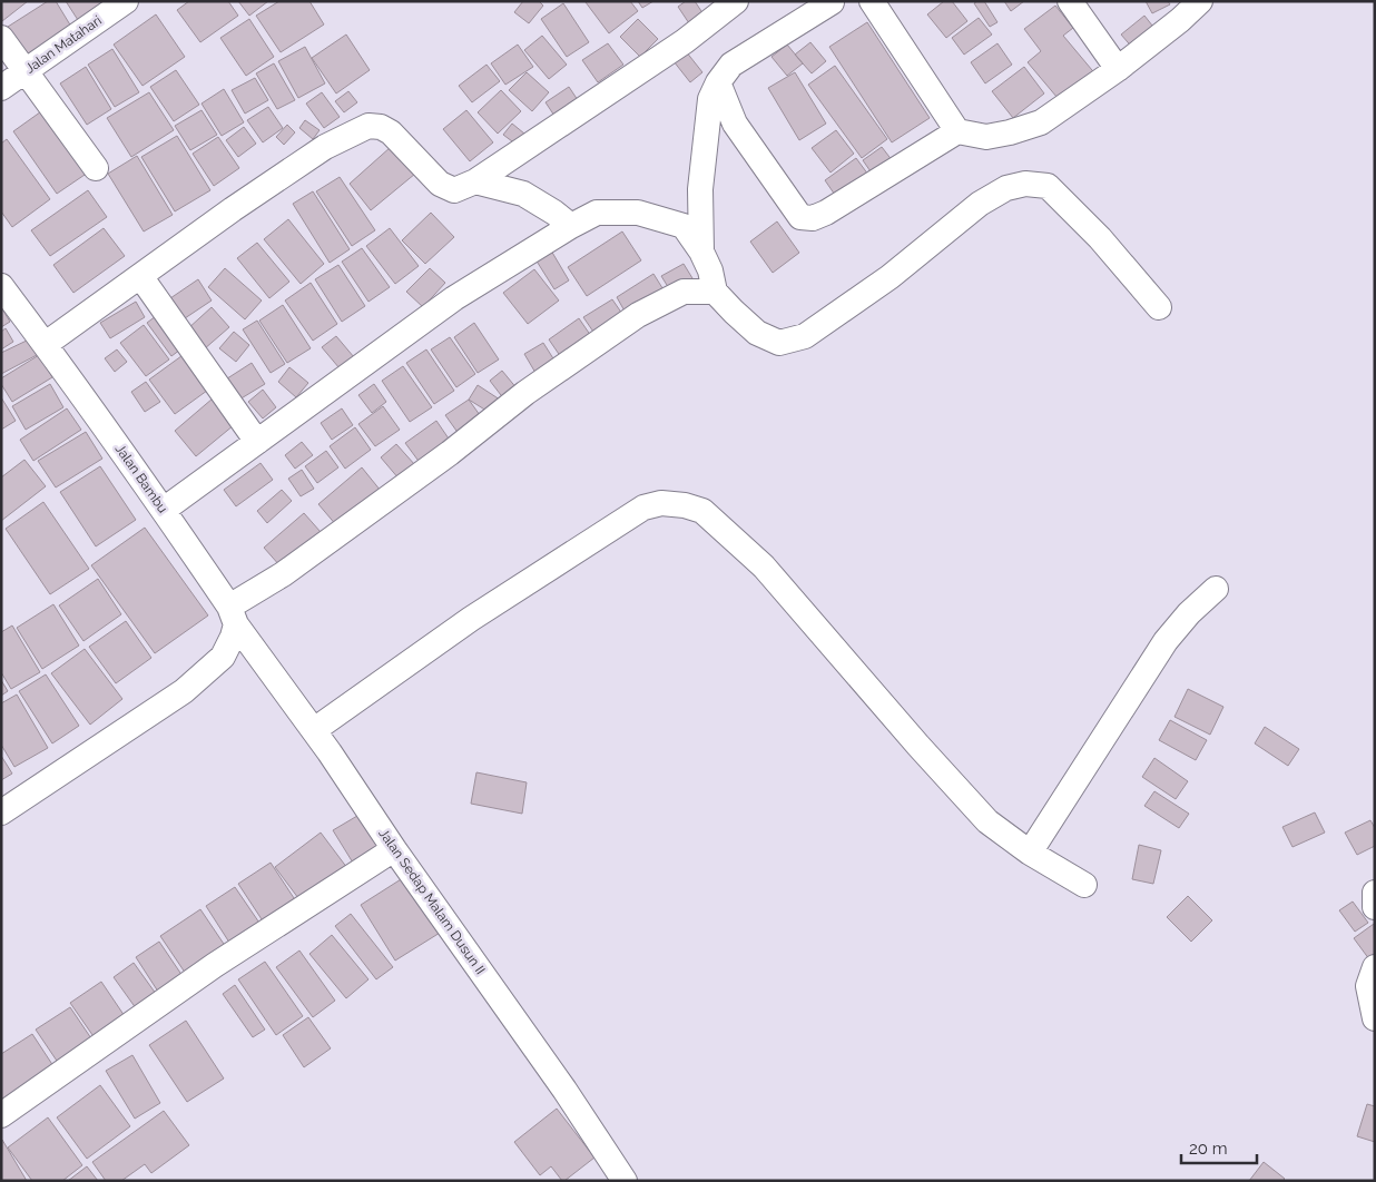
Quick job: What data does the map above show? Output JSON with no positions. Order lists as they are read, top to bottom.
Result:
{
  "streets": {
    "street": ["Jalan Matahari", "Jalan Bambu", "Jalan Sedap Malam Dusun II"]
  },
  "crossings": [
    ["Jalan Bambu", "Jalan Sedap Malam Dusun II"]
  ],
  "scale_bar": "20 m"
}
